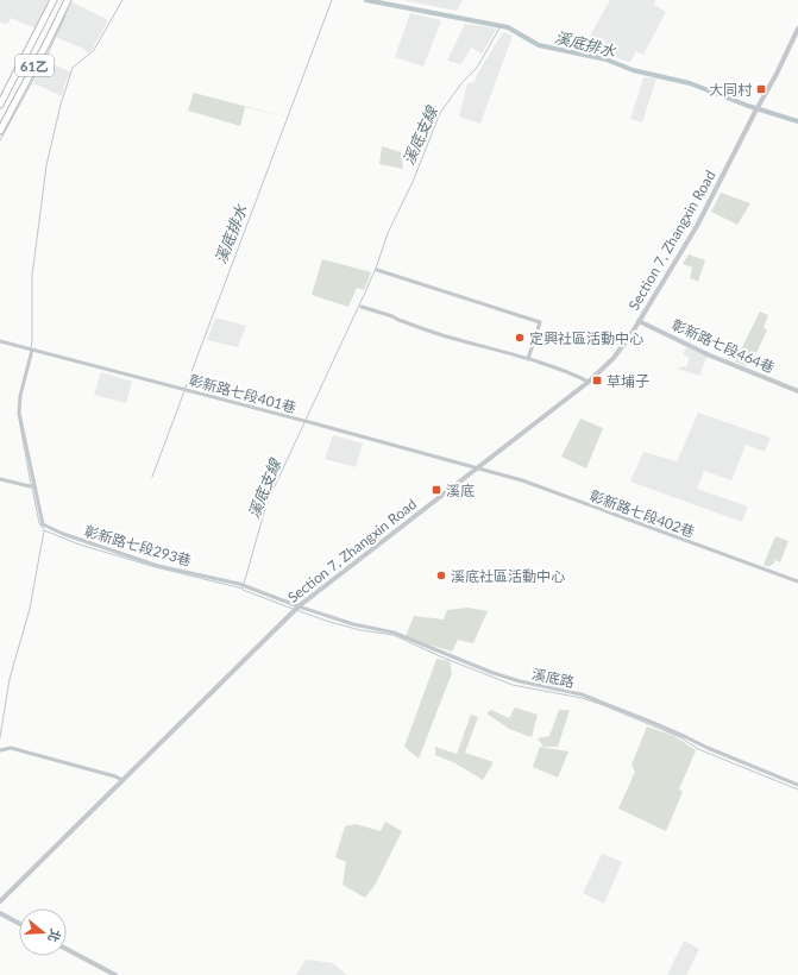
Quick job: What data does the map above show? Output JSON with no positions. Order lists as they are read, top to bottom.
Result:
{
  "streets": {
    "main road": ["61乙"],
    "street": [
      "Section 7, Zhangxin Road",
      "彰新路七段464巷",
      "彰新路七段401巷",
      "彰新路七段402巷",
      "彰新路七段293巷",
      "溪底路"
    ]
  },
  "crossings": [
    ["Section 7, Zhangxin Road", "彰新路七段464巷"],
    ["Section 7, Zhangxin Road", "彰新路七段401巷"],
    ["Section 7, Zhangxin Road", "彰新路七段402巷"],
    ["Section 7, Zhangxin Road", "彰新路七段293巷"],
    ["Section 7, Zhangxin Road", "溪底路"],
    ["彰新路七段401巷", "彰新路七段402巷"],
    ["彰新路七段293巷", "溪底路"]
  ],
  "water": ["溪底排水", "溪底支線"],
  "places": {
    "transit": ["大同村", "草埔子", "溪底"],
    "other": ["定興社區活動中心", "溪底社區活動中心"]
  },
  "north": "right"
}
